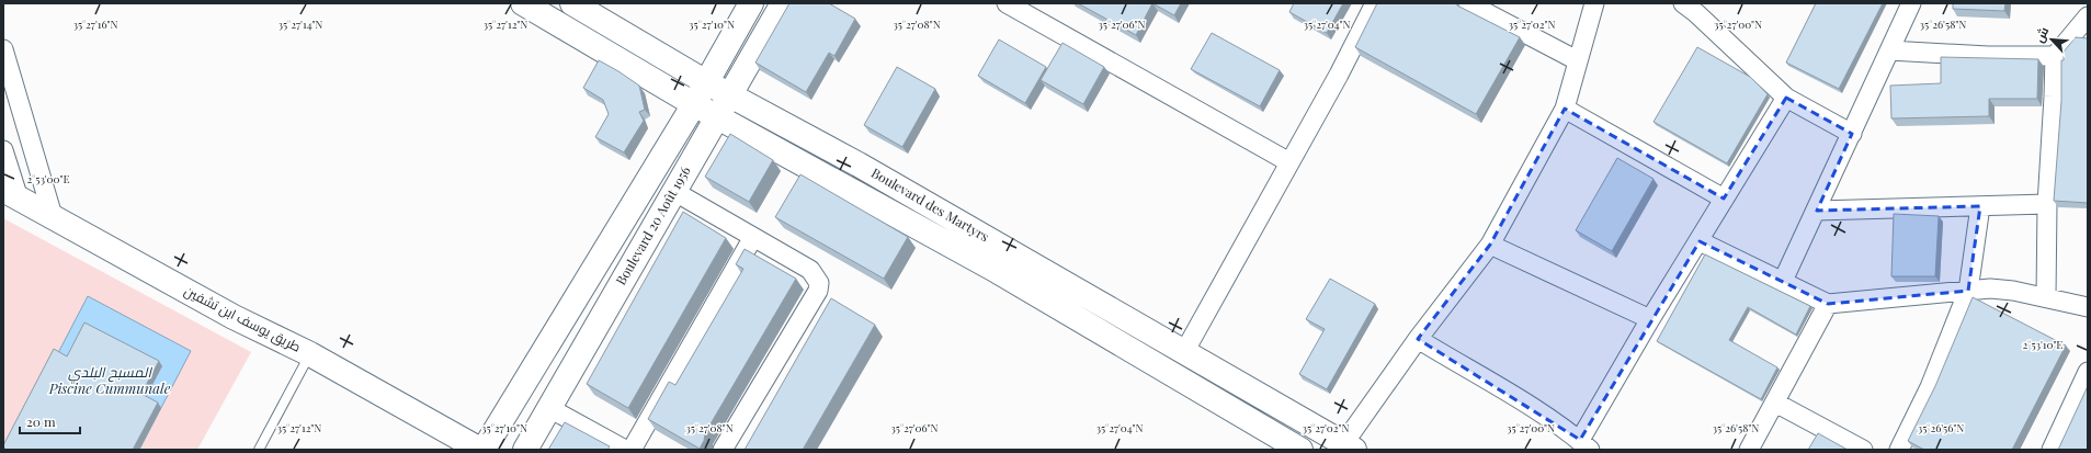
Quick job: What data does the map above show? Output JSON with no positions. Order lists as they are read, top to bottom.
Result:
{
  "streets": {
    "street": ["Boulevard des Martyrs", "Boulevard 20 Août 1956", "طريق يوسف ابن تشفين"]
  },
  "crossings": [
    ["Boulevard des Martyrs", "Boulevard 20 Août 1956"]
  ],
  "water": ["المسبح البلدي Piscine Cummunale"],
  "scale_bar": "20 m",
  "north": "top left",
  "coordinates": [
    "35°27'16\"N",
    "35°27'14\"N",
    "35°27'12\"N",
    "35°27'10\"N",
    "35°27'08\"N",
    "35°27'06\"N",
    "35°27'04\"N",
    "35°27'02\"N",
    "35°27'00\"N",
    "35°26'58\"N",
    "2°53'00\"E",
    "2°53'10\"E",
    "35°26'56\"N"
  ]
}
